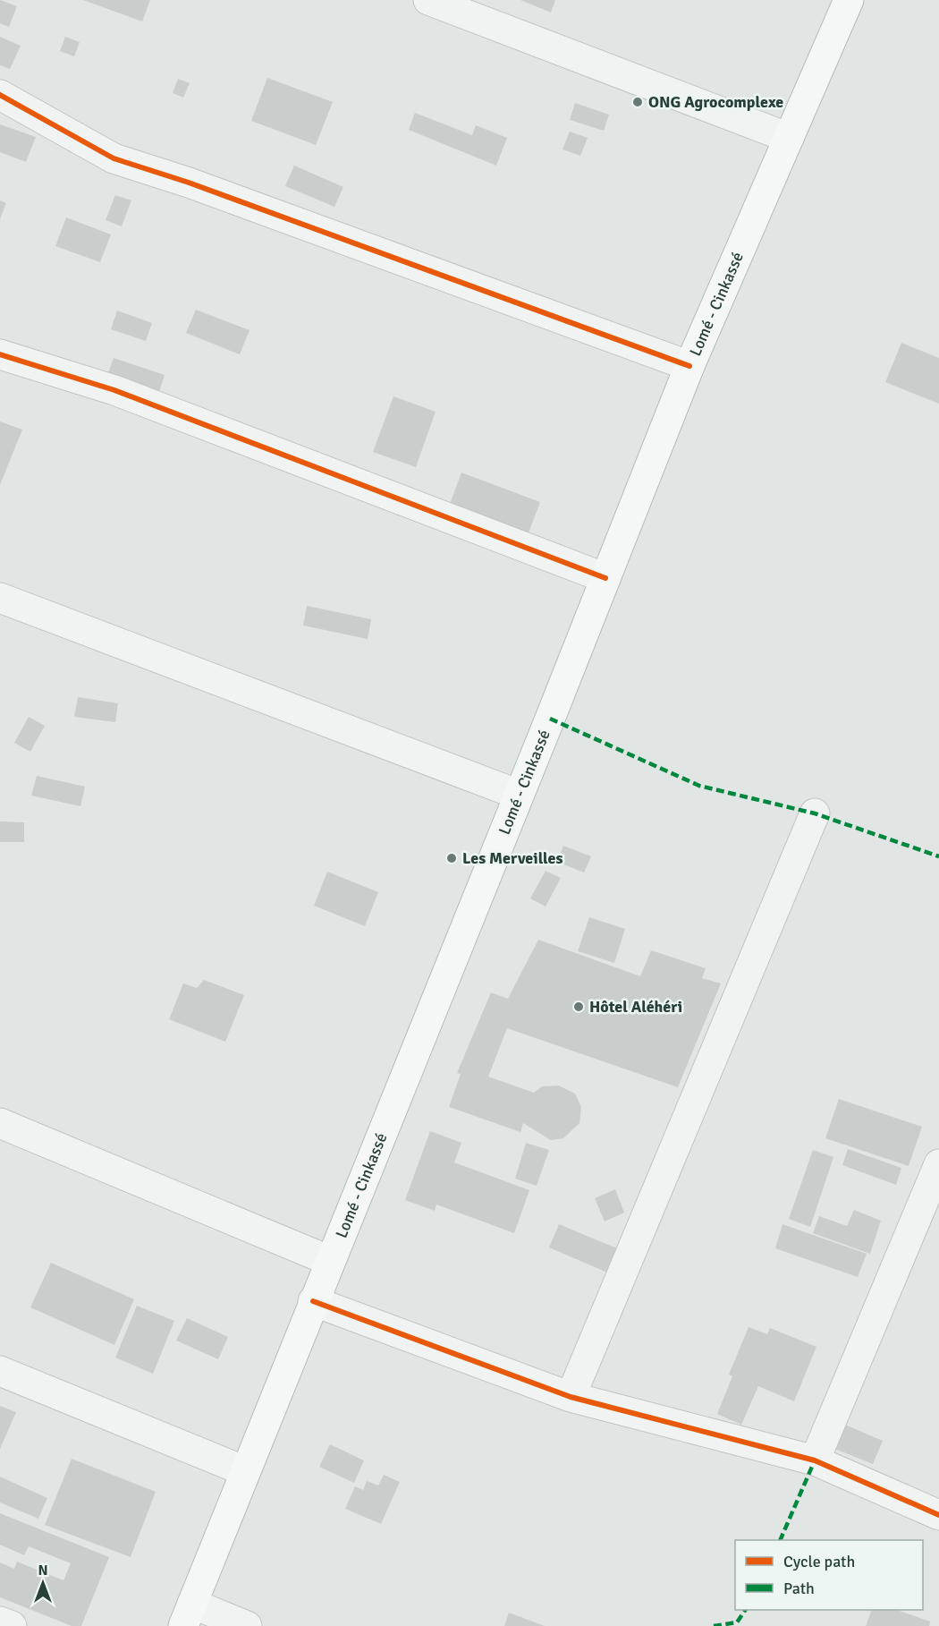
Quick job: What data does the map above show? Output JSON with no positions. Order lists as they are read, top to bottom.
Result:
{
  "streets": {
    "highway": ["Lomé - Cinkassé"]
  },
  "places": ["ONG Agrocomplexe", "Les Merveilles", "Hôtel Aléhéri"],
  "legend": ["Cycle path", "Path"],
  "north": "top"
}
